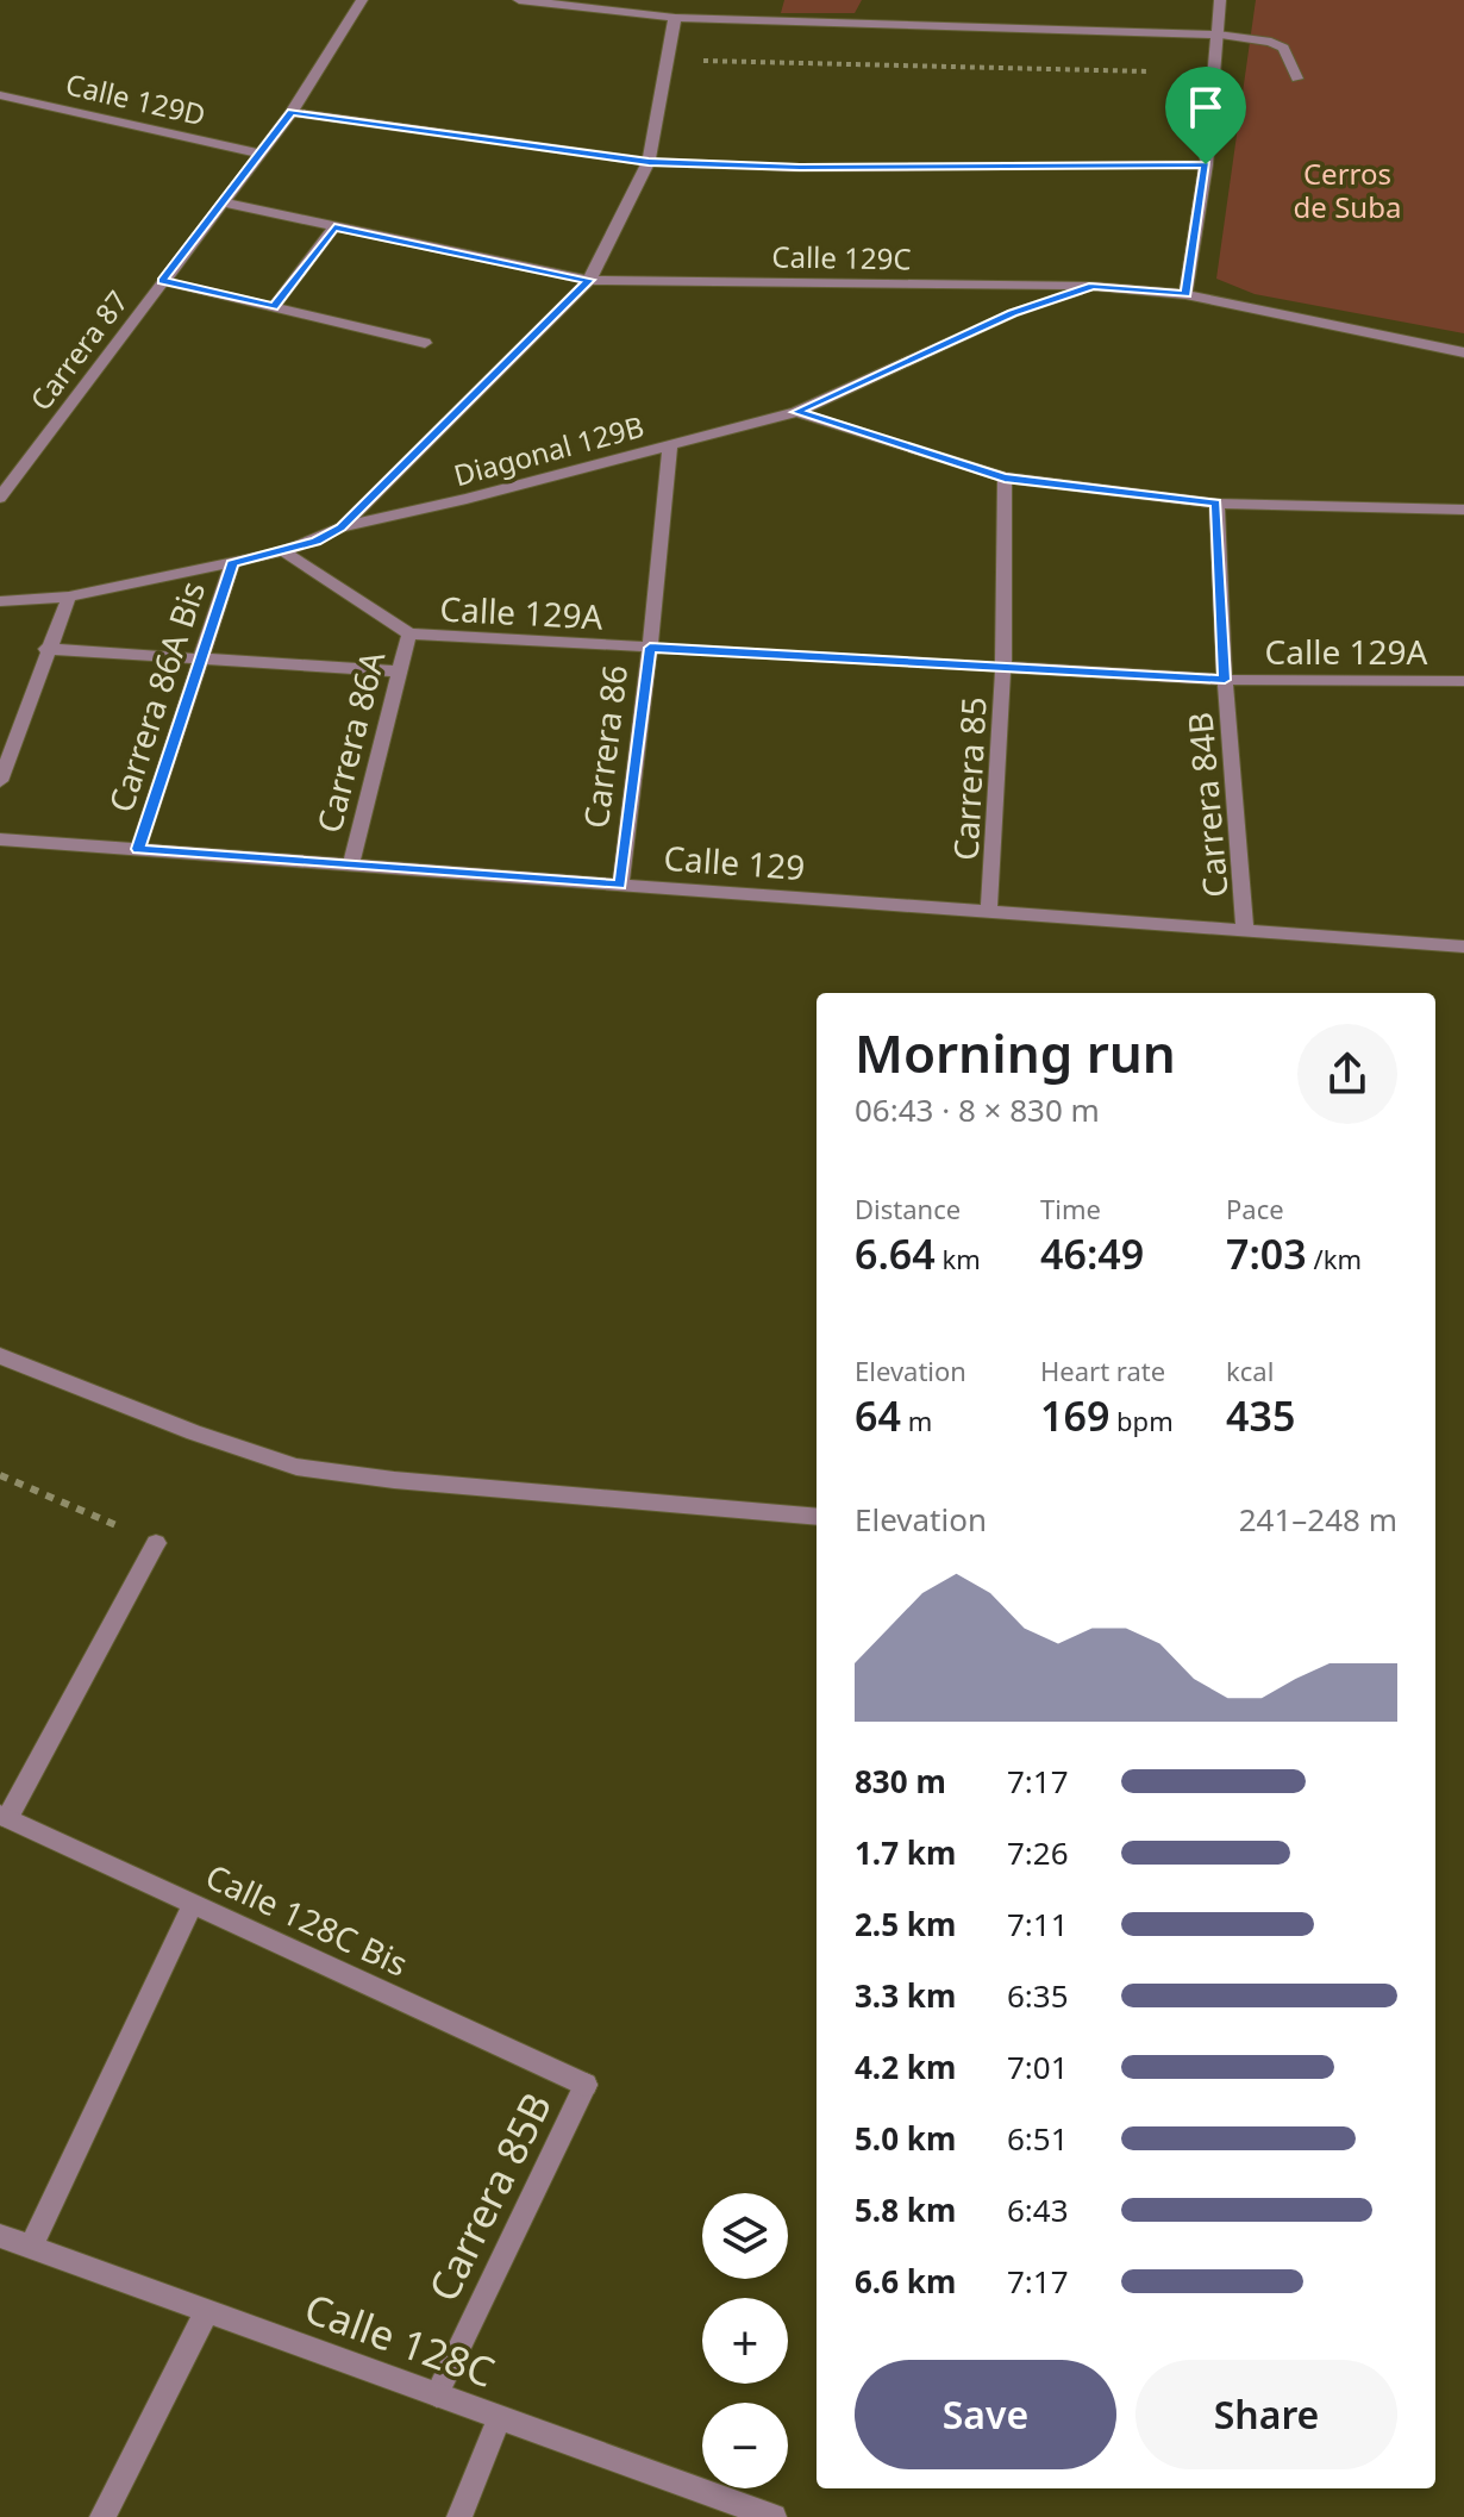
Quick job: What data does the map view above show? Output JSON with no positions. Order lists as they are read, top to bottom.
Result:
{
  "streets": {
    "street": [
      "Calle 129D",
      "Calle 129C",
      "Carrera 87",
      "Diagonal 129B",
      "Calle 129A",
      "Carrera 86A Bis",
      "Carrera 86A",
      "Carrera 86",
      "Carrera 85",
      "Carrera 84B",
      "Calle 129",
      "Calle 128C Bis",
      "Carrera 85B",
      "Calle 128C"
    ]
  },
  "crossings": [
    ["Calle 129D", "Carrera 87"],
    ["Calle 129C", "Carrera 87"],
    ["Calle 129C", "Diagonal 129B"],
    ["Diagonal 129B", "Calle 129A"],
    ["Diagonal 129B", "Carrera 86A Bis"],
    ["Diagonal 129B", "Carrera 86"],
    ["Calle 129A", "Carrera 86A"],
    ["Calle 129A", "Carrera 86"],
    ["Calle 129A", "Carrera 85"],
    ["Calle 129A", "Carrera 84B"],
    ["Carrera 86A Bis", "Calle 129"],
    ["Carrera 86A", "Calle 129"],
    ["Carrera 86", "Calle 129"],
    ["Carrera 85", "Calle 129"],
    ["Carrera 84B", "Calle 129"],
    ["Calle 128C Bis", "Carrera 85B"],
    ["Carrera 85B", "Calle 128C"]
  ],
  "parks": ["Cerros de Suba"],
  "page": {
    "heading": ["Morning run", "06:43 · 8 × 830 m"],
    "stats": [
      ["Distance", "6.64 km"],
      ["Time", "46:49"],
      ["Pace", "7:03 /km"],
      ["Elevation", "64 m"],
      ["Heart rate", "169 bpm"],
      ["kcal", "435"]
    ],
    "chart": ["Elevation", "241–248 m"],
    "list": [
      {
        "name": "830 m",
        "note": "7:17"
      },
      {
        "name": "1.7 km",
        "note": "7:26"
      },
      {
        "name": "2.5 km",
        "note": "7:11"
      },
      {
        "name": "3.3 km",
        "note": "6:35"
      },
      {
        "name": "4.2 km",
        "note": "7:01"
      },
      {
        "name": "5.0 km",
        "note": "6:51"
      },
      {
        "name": "5.8 km",
        "note": "6:43"
      },
      {
        "name": "6.6 km",
        "note": "7:17"
      }
    ],
    "map_buttons": ["+", "−"],
    "buttons": ["Save", "Share"]
  }
}
